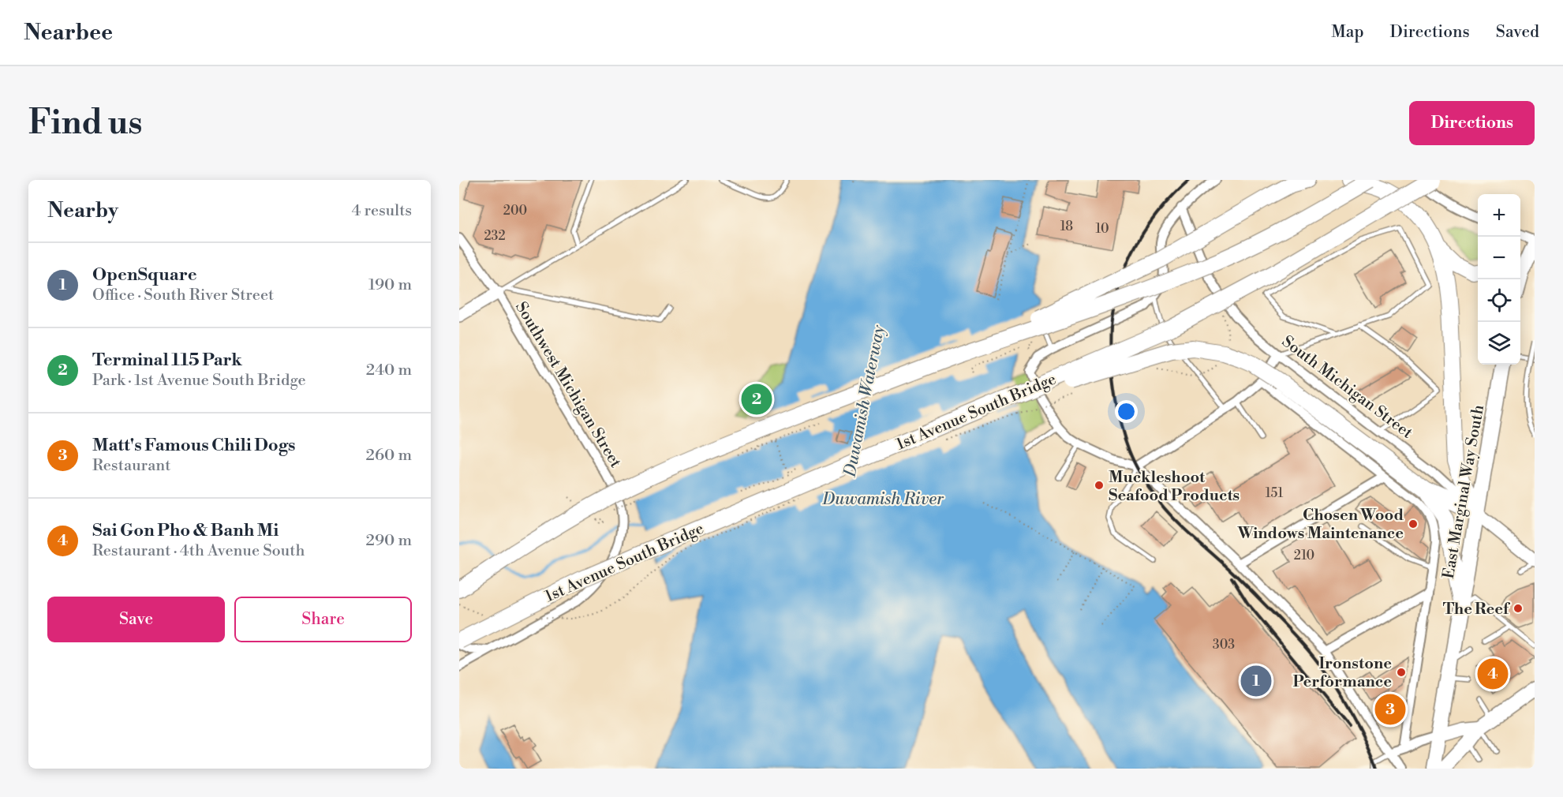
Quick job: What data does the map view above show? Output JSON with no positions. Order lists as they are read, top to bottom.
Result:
{
  "streets": {
    "highway": ["1st Avenue South Bridge"],
    "main road": ["South Michigan Street", "East Marginal Way South"],
    "street": ["Southwest Michigan Street"]
  },
  "crossings": [
    ["South Michigan Street", "East Marginal Way South"]
  ],
  "water": ["Duwamish Waterway", "Duwamish River"],
  "places": [
    "Muckleshoot Seafood Products",
    "Chosen Wood Windows Maintenance",
    "The Reef",
    "Ironstone Performance"
  ],
  "house_numbers": [
    "200",
    "18",
    "10",
    "232",
    "151",
    "210",
    "303"
  ],
  "page": {
    "header": "Nearbee",
    "nav": ["Map", "Directions", "Saved"],
    "buttons": [
      "Directions",
      ["Save", "Share"]
    ],
    "title": "Find us",
    "heading": ["Nearby", "4 results"],
    "map_buttons": ["+", "−"],
    "list": [
      {
        "mark": "1",
        "name": "OpenSquare",
        "note": "Office · South River Street",
        "value": "190 m"
      },
      {
        "mark": "2",
        "name": "Terminal 115 Park",
        "note": "Park · 1st Avenue South Bridge",
        "value": "240 m"
      },
      {
        "mark": "3",
        "name": "Matt's Famous Chili Dogs",
        "note": "Restaurant",
        "value": "260 m"
      },
      {
        "mark": "4",
        "name": "Sai Gon Pho & Banh Mi",
        "note": "Restaurant · 4th Avenue South",
        "value": "290 m"
      }
    ],
    "pins": [
      "2",
      "4",
      "1",
      "3"
    ]
  }
}
